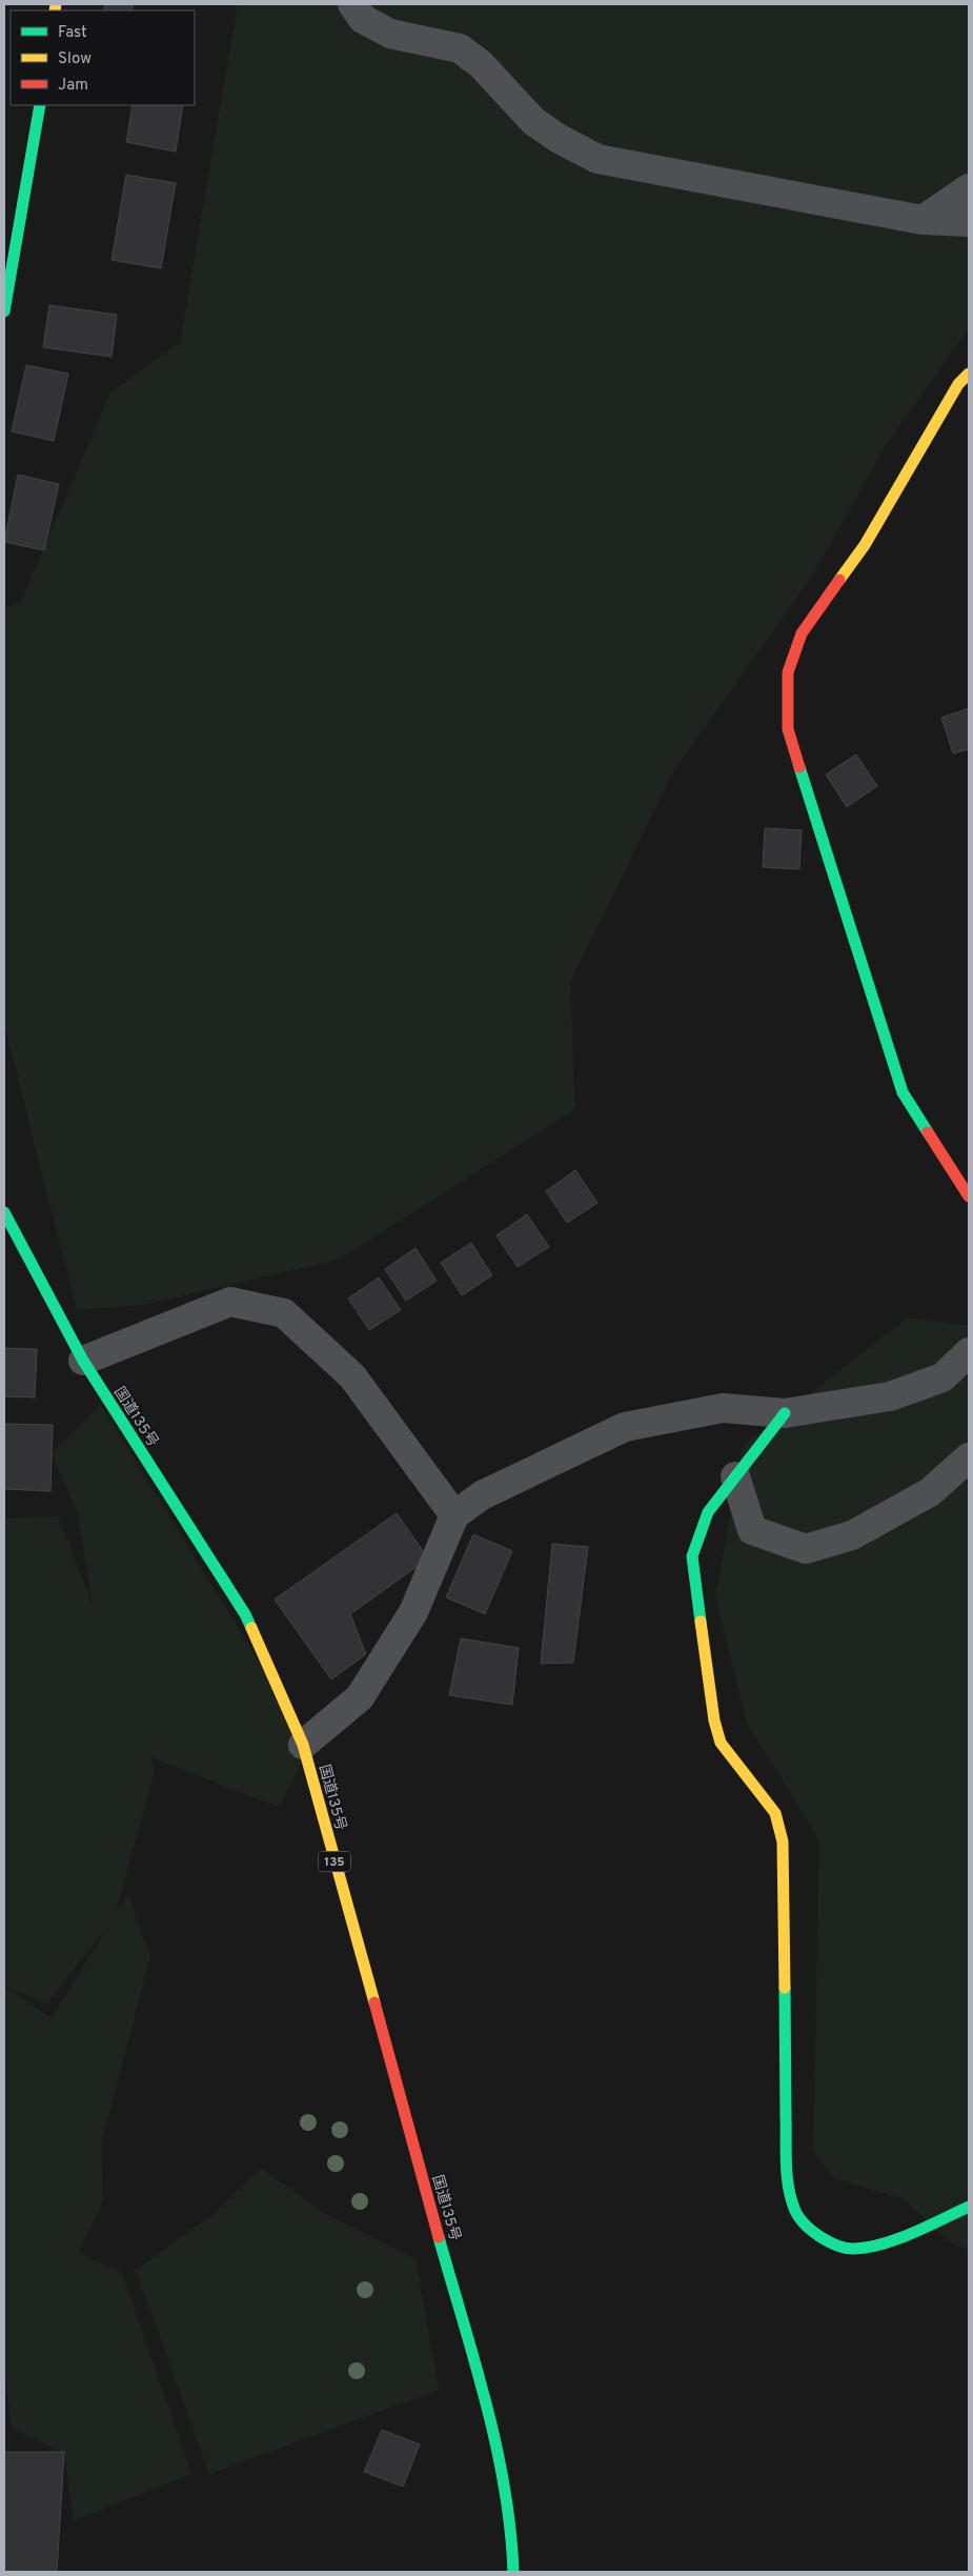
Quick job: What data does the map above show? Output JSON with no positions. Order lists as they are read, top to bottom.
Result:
{
  "streets": {
    "main road": ["国道135号", "135"]
  },
  "legend": ["Fast", "Slow", "Jam"]
}
